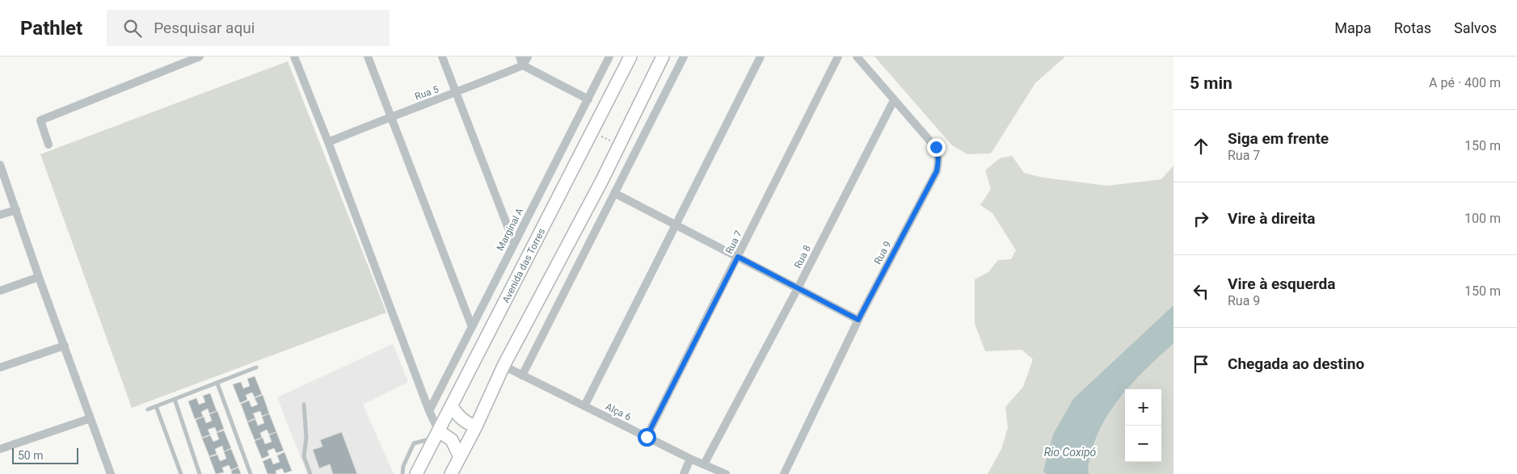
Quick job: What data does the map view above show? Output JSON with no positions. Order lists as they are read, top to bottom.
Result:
{
  "streets": {
    "main road": ["Avenida das Torres"],
    "street": [
      "Rua 5",
      "Marginal A",
      "Rua 7",
      "Rua 9",
      "Rua 8",
      "Alça 6"
    ]
  },
  "crossings": [
    ["Rua 7", "Alça 6"],
    ["Rua 9", "Rua 8"],
    ["Rua 8", "Alça 6"]
  ],
  "water": ["Rio Coxipó"],
  "scale_bar": "50 m",
  "page": {
    "header": "Pathlet",
    "search": "Pesquisar aqui",
    "nav": ["Mapa", "Rotas", "Salvos"],
    "heading": ["5 min", "A pé · 400 m"],
    "list": [
      ["Siga em frente", "Rua 7", "150 m"],
      ["Vire à direita", "100 m"],
      ["Vire à esquerda", "Rua 9", "150 m"],
      "Chegada ao destino"
    ],
    "map_buttons": ["+", "−"],
    "scale": "50 m"
  }
}
